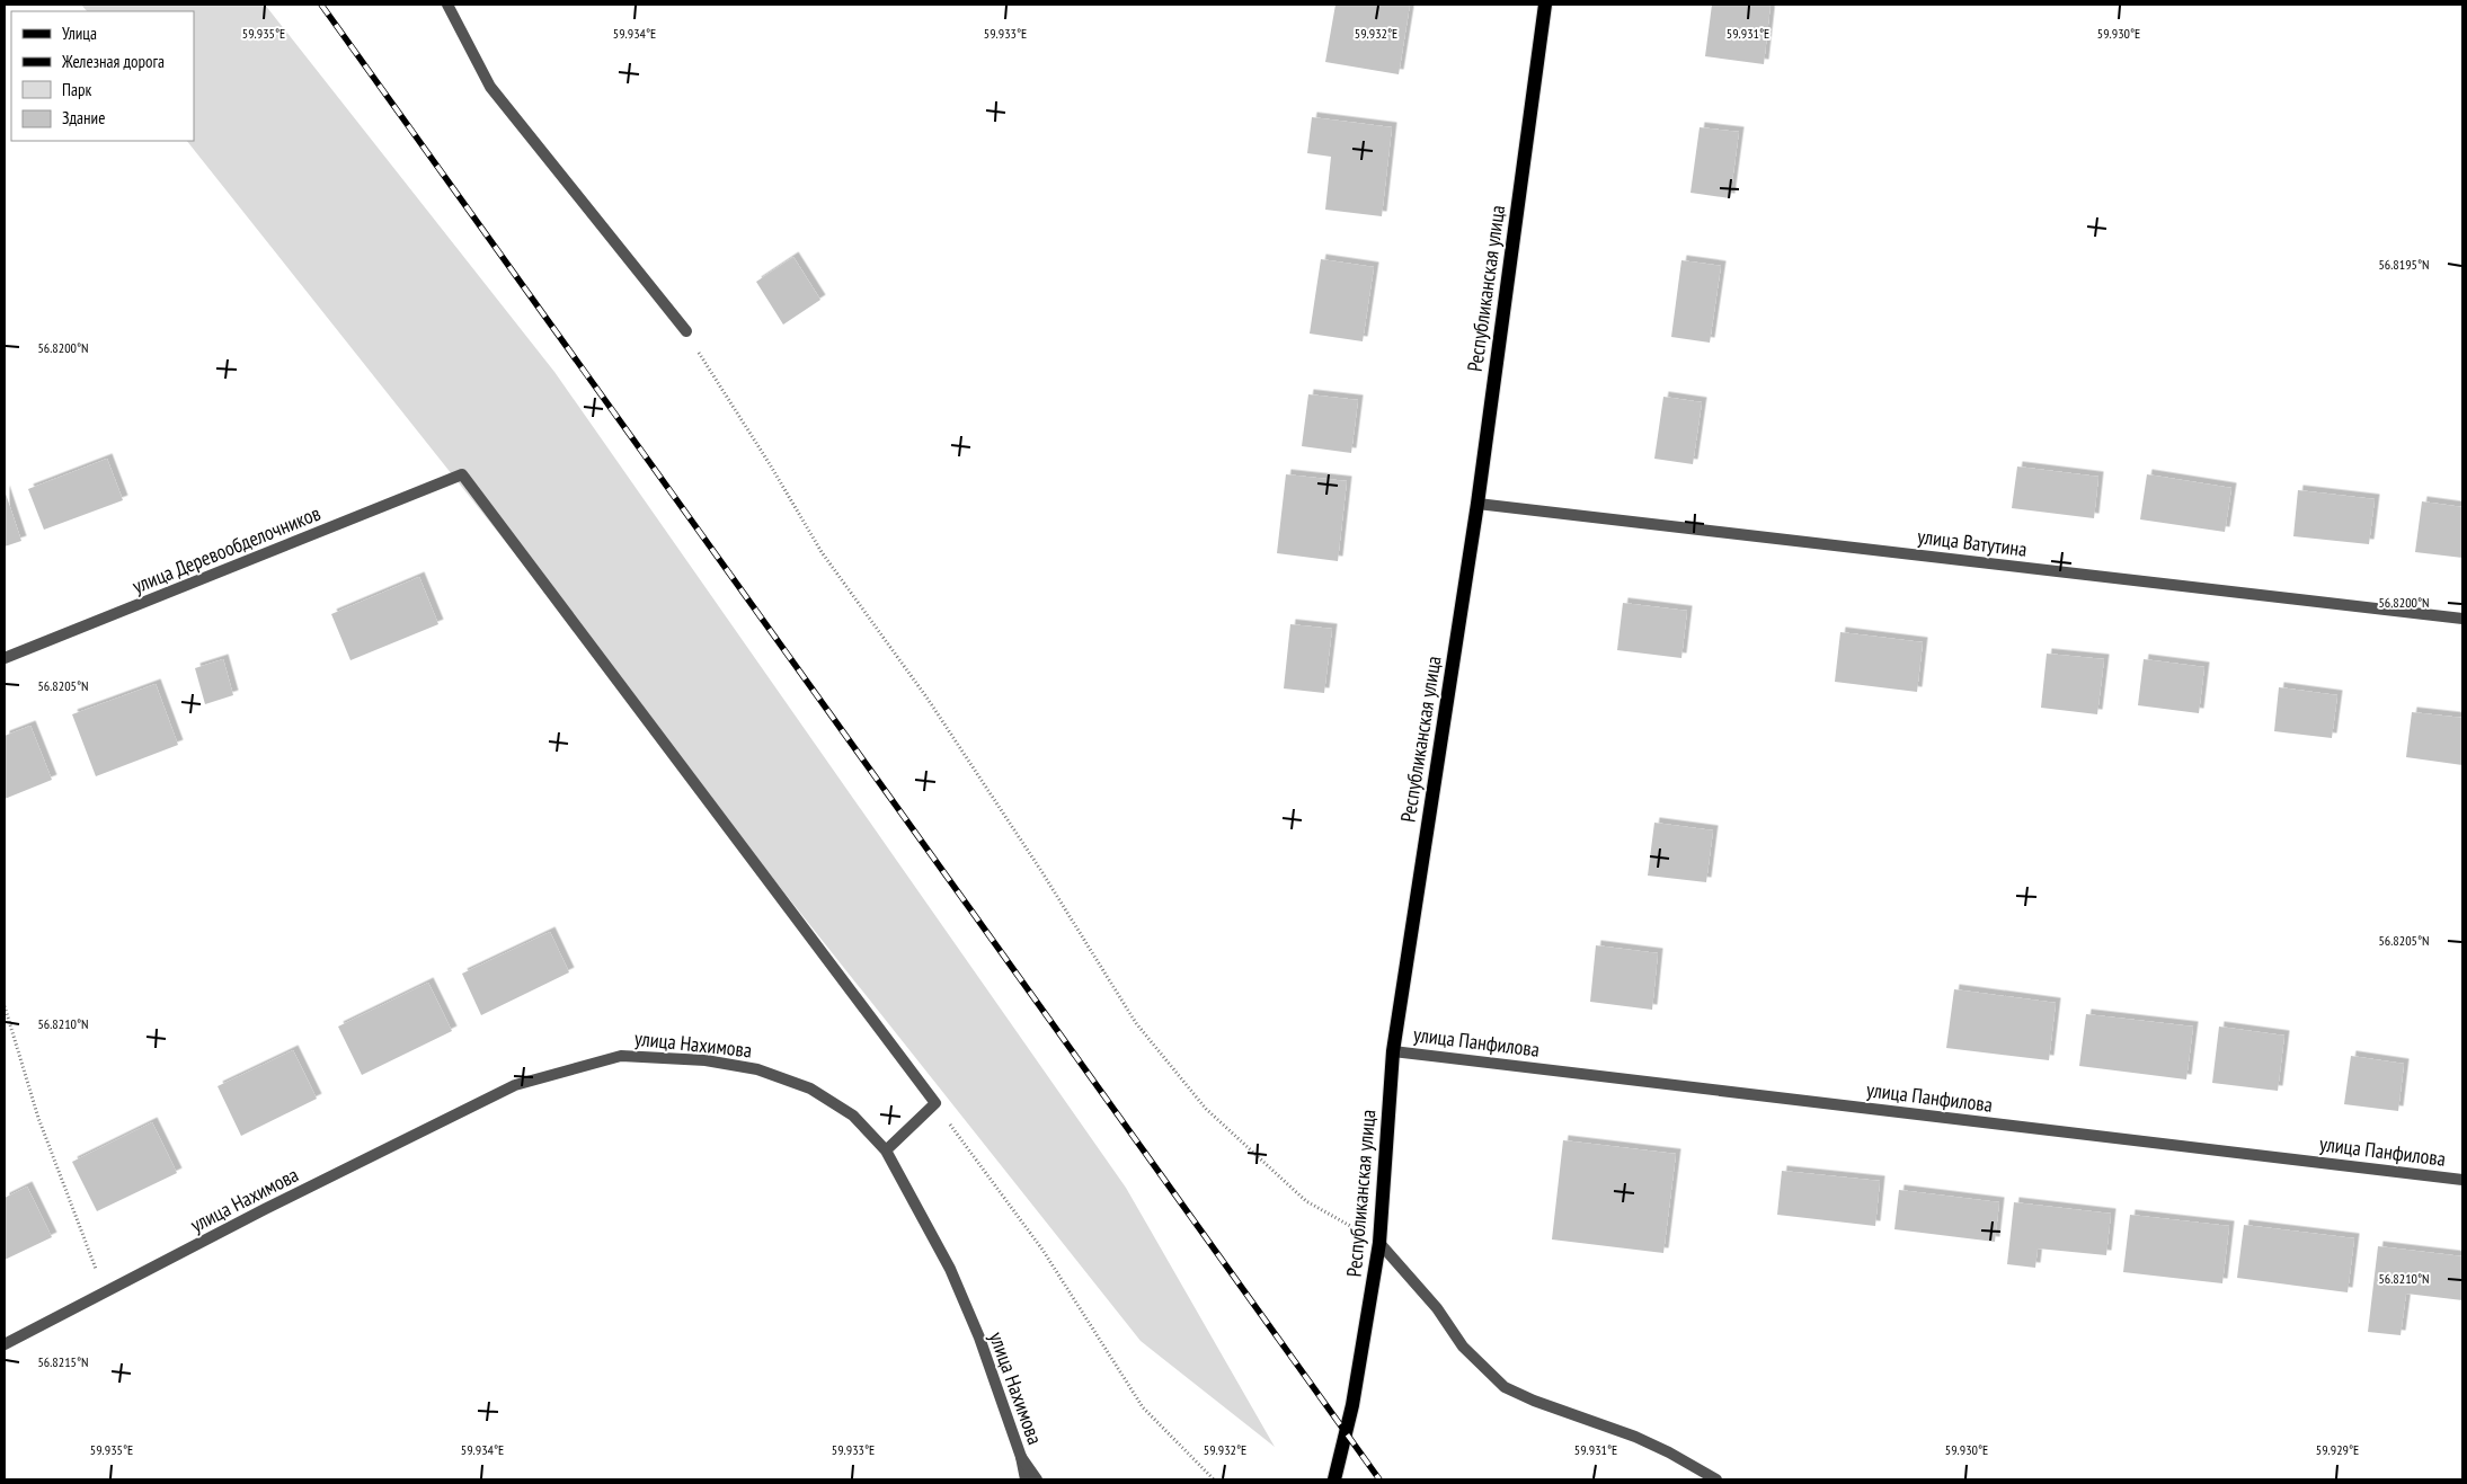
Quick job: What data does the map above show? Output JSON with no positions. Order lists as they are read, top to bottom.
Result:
{
  "streets": {
    "main road": ["Республиканская улица"],
    "street": [
      "улица Ватутина",
      "улица Деревообделочников",
      "улица Панфилова",
      "улица Нахимова"
    ]
  },
  "crossings": [
    ["Республиканская улица", "улица Ватутина"],
    ["Республиканская улица", "улица Панфилова"]
  ],
  "legend": [
    "Улица",
    "Железная дорога",
    "Парк",
    "Здание"
  ],
  "coordinates": [
    "59.935°E",
    "59.934°E",
    "59.933°E",
    "59.932°E",
    "59.931°E",
    "59.930°E",
    "56.8195°N",
    "56.8200°N",
    "56.8205°N",
    "56.8210°N",
    "56.8215°N",
    "59.929°E"
  ]
}
